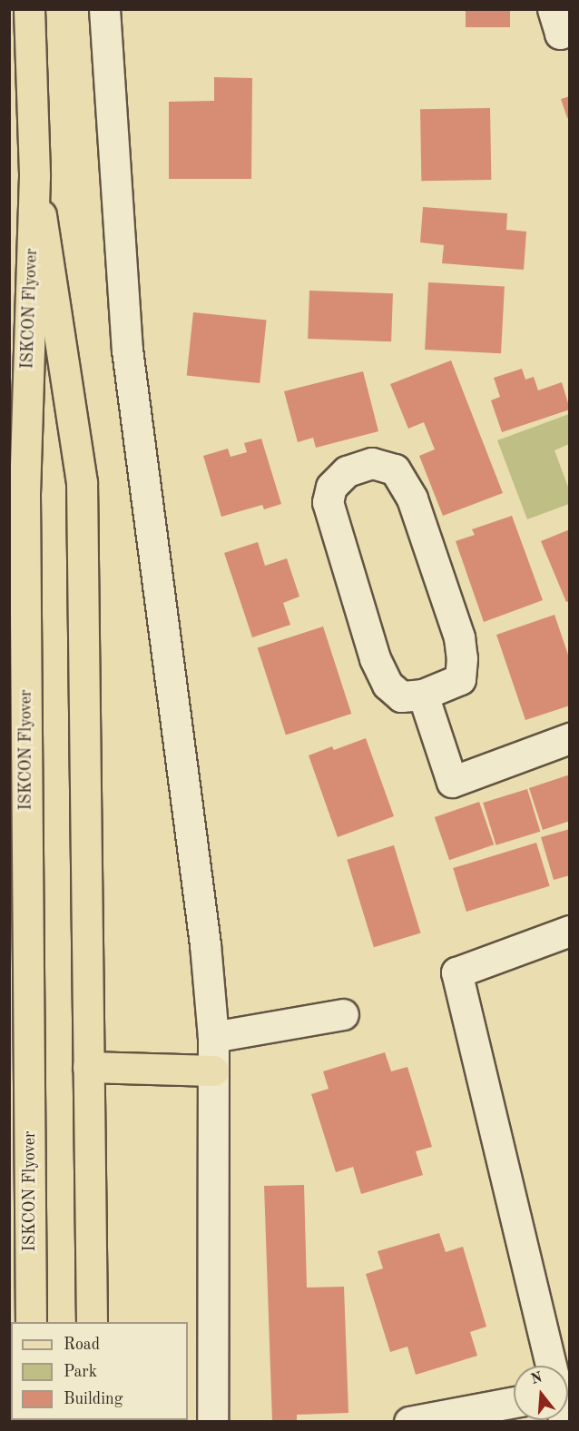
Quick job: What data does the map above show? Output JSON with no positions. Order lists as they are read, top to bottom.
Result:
{
  "streets": {
    "main road": ["ISKCON Flyover"]
  },
  "legend": ["Road", "Park", "Building"],
  "north": "top"
}
